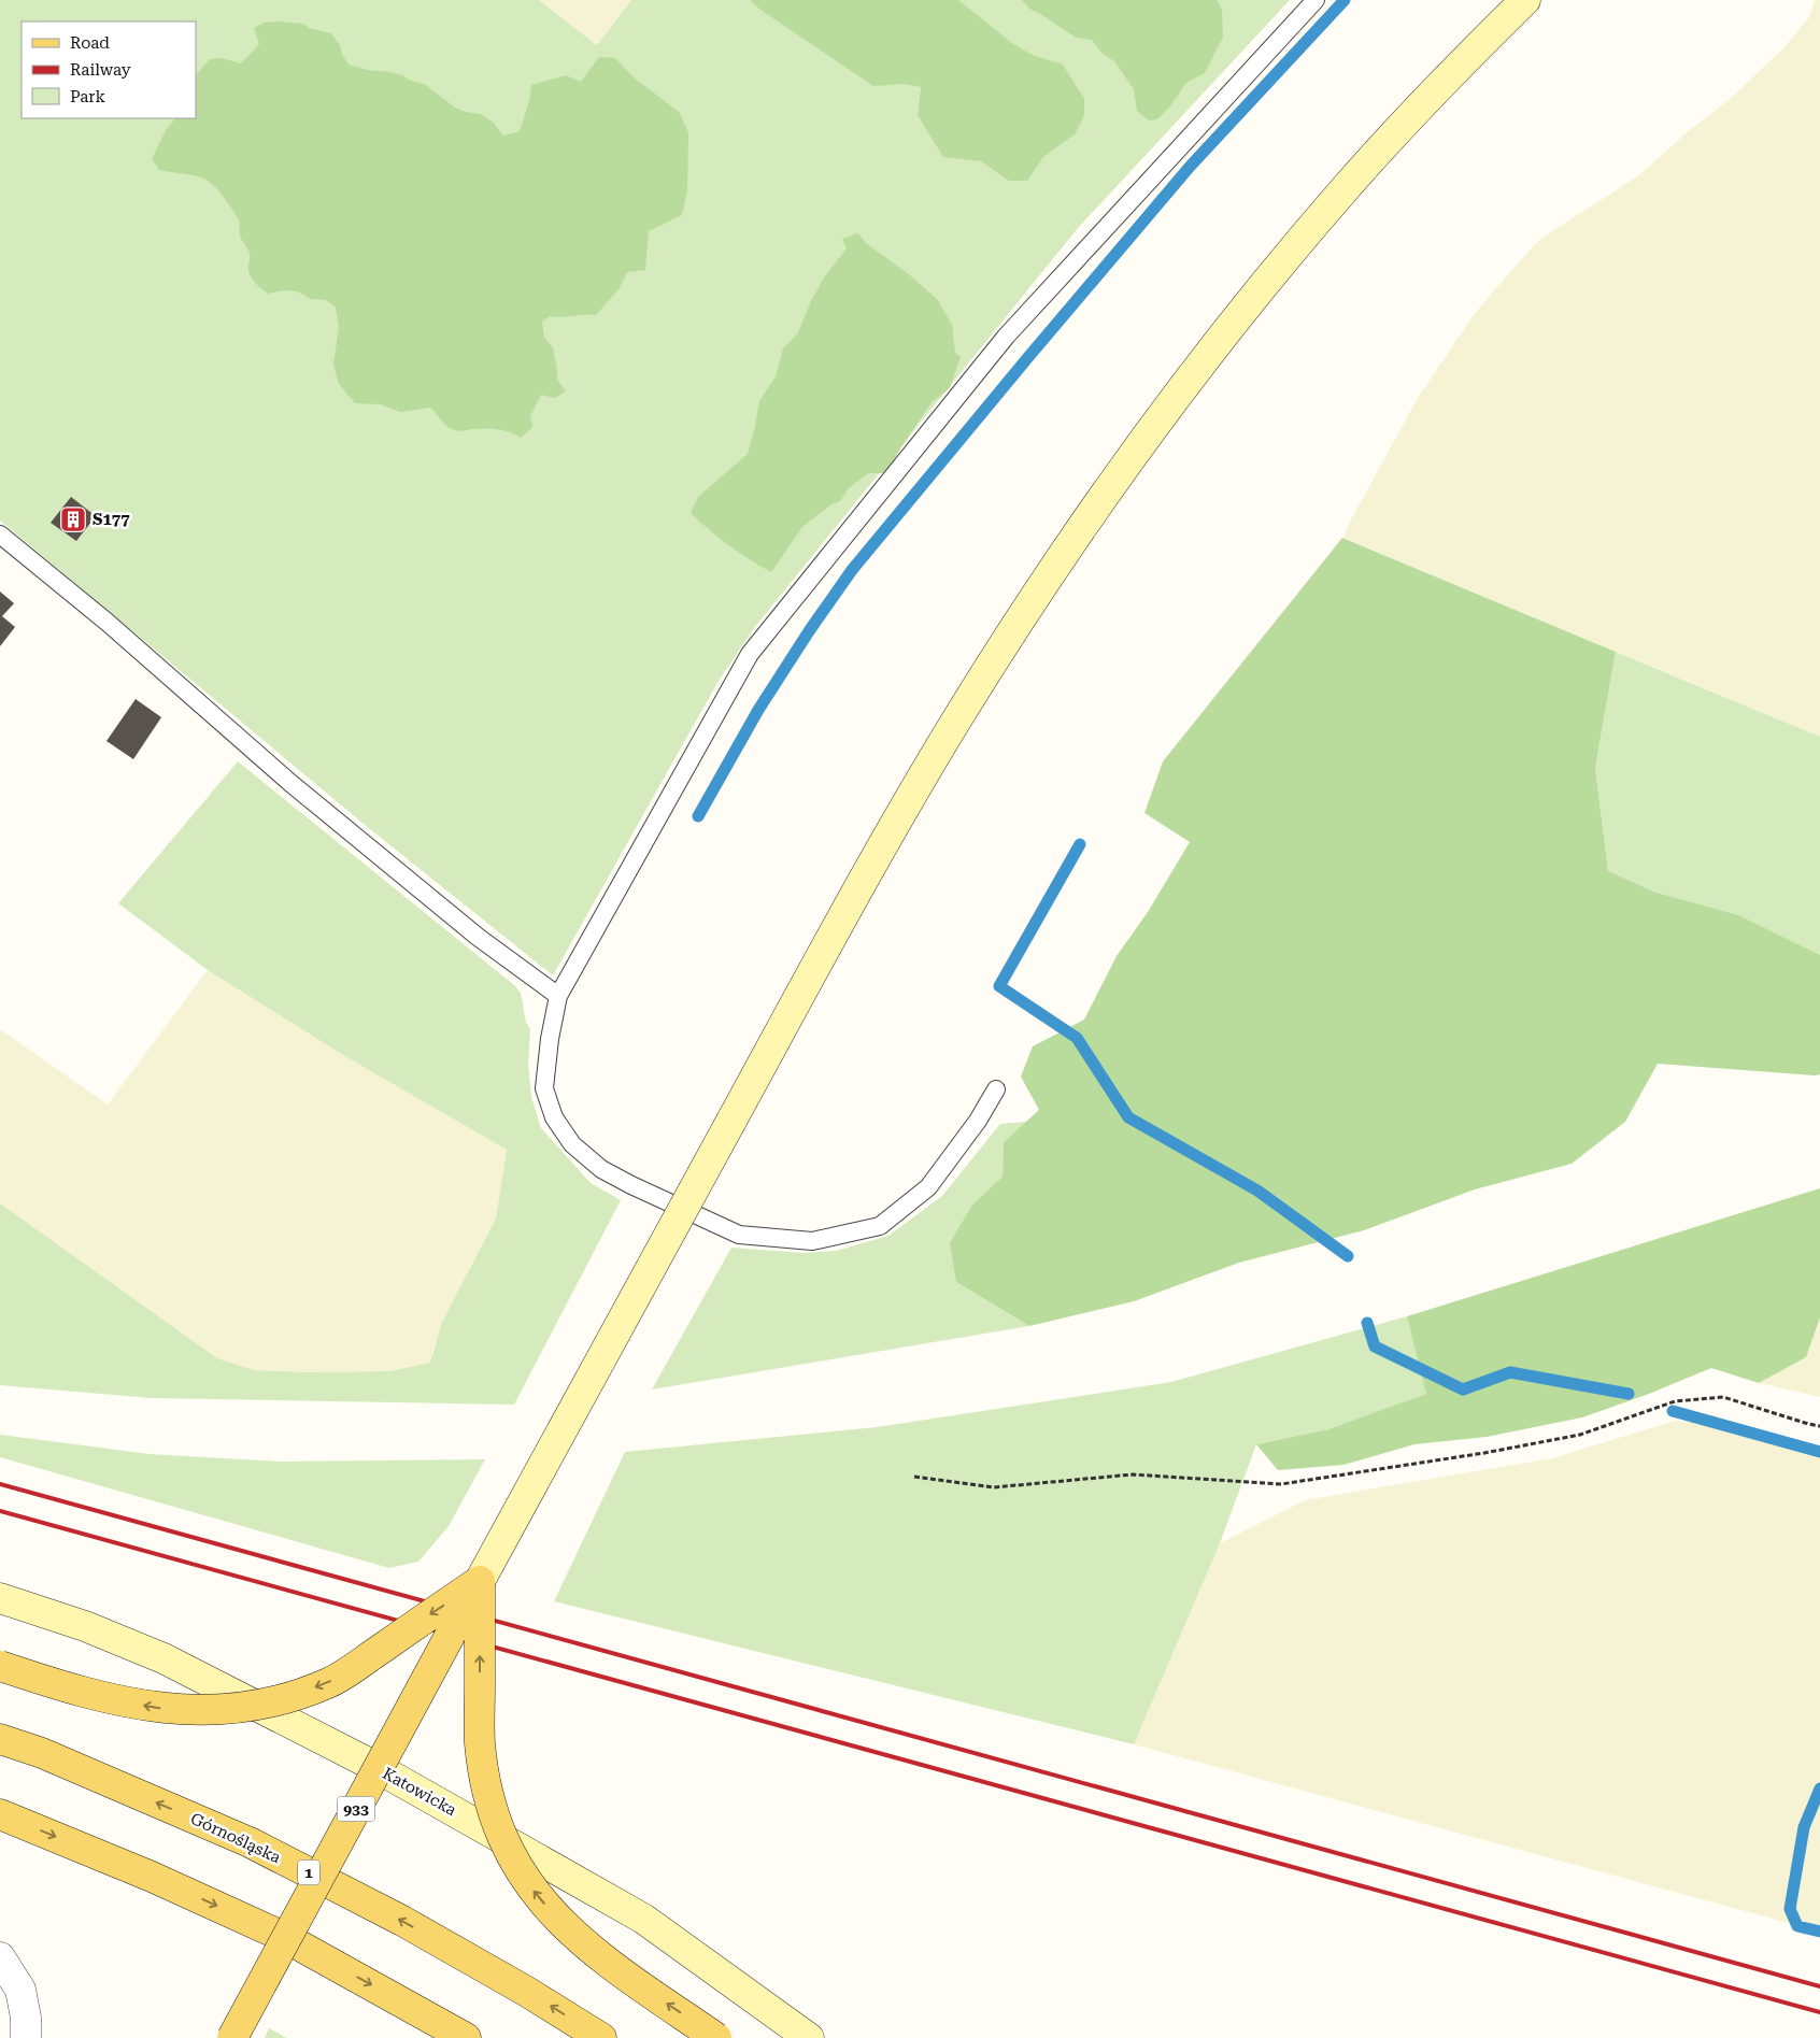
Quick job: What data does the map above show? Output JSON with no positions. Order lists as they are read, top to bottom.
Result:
{
  "streets": {
    "main road": [
      "Katowicka",
      "933",
      "Górnośląska",
      "1"
    ]
  },
  "places": {
    "building": ["S177"]
  },
  "legend": ["Road", "Railway", "Park"]
}
